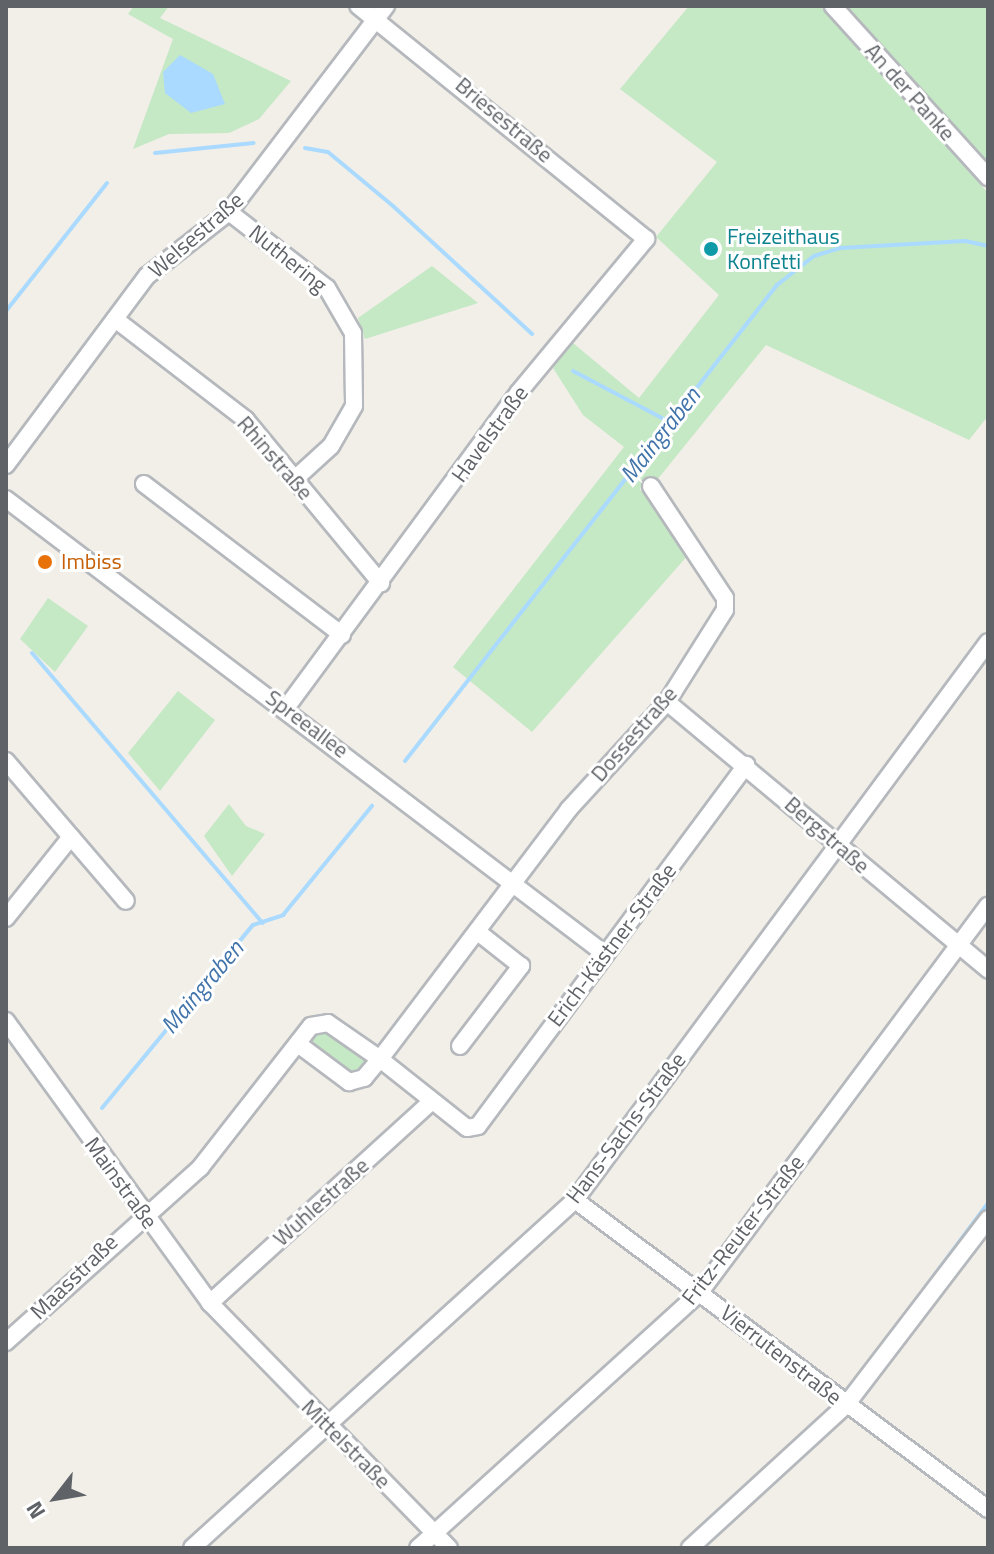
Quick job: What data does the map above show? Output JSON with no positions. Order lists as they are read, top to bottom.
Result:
{
  "streets": {
    "street": [
      "An der Panke",
      "Briesestraße",
      "Welsestraße",
      "Nuthering",
      "Havelstraße",
      "Rhinstraße",
      "Spreeallee",
      "Dossestraße",
      "Bergstraße",
      "Erich-Kästner-Straße",
      "Hans-Sachs-Straße",
      "Mainstraße",
      "Wuhlestraße",
      "Fritz-Reuter-Straße",
      "Maasstraße",
      "Vierrutenstraße",
      "Mittelstraße"
    ]
  },
  "crossings": [
    ["Briesestraße", "Welsestraße"],
    ["Briesestraße", "Havelstraße"],
    ["Welsestraße", "Nuthering"],
    ["Welsestraße", "Rhinstraße"],
    ["Nuthering", "Rhinstraße"],
    ["Havelstraße", "Rhinstraße"],
    ["Havelstraße", "Spreeallee"],
    ["Spreeallee", "Dossestraße"],
    ["Spreeallee", "Erich-Kästner-Straße"],
    ["Dossestraße", "Bergstraße"],
    ["Bergstraße", "Erich-Kästner-Straße"],
    ["Bergstraße", "Hans-Sachs-Straße"],
    ["Bergstraße", "Fritz-Reuter-Straße"],
    ["Erich-Kästner-Straße", "Wuhlestraße"],
    ["Hans-Sachs-Straße", "Vierrutenstraße"],
    ["Hans-Sachs-Straße", "Mittelstraße"],
    ["Mainstraße", "Wuhlestraße"],
    ["Mainstraße", "Maasstraße"],
    ["Mainstraße", "Mittelstraße"],
    ["Fritz-Reuter-Straße", "Vierrutenstraße"],
    ["Fritz-Reuter-Straße", "Mittelstraße"]
  ],
  "water": ["Maingraben"],
  "places": ["Freizeithaus Konfetti", "Imbiss"],
  "north": "bottom left"
}
